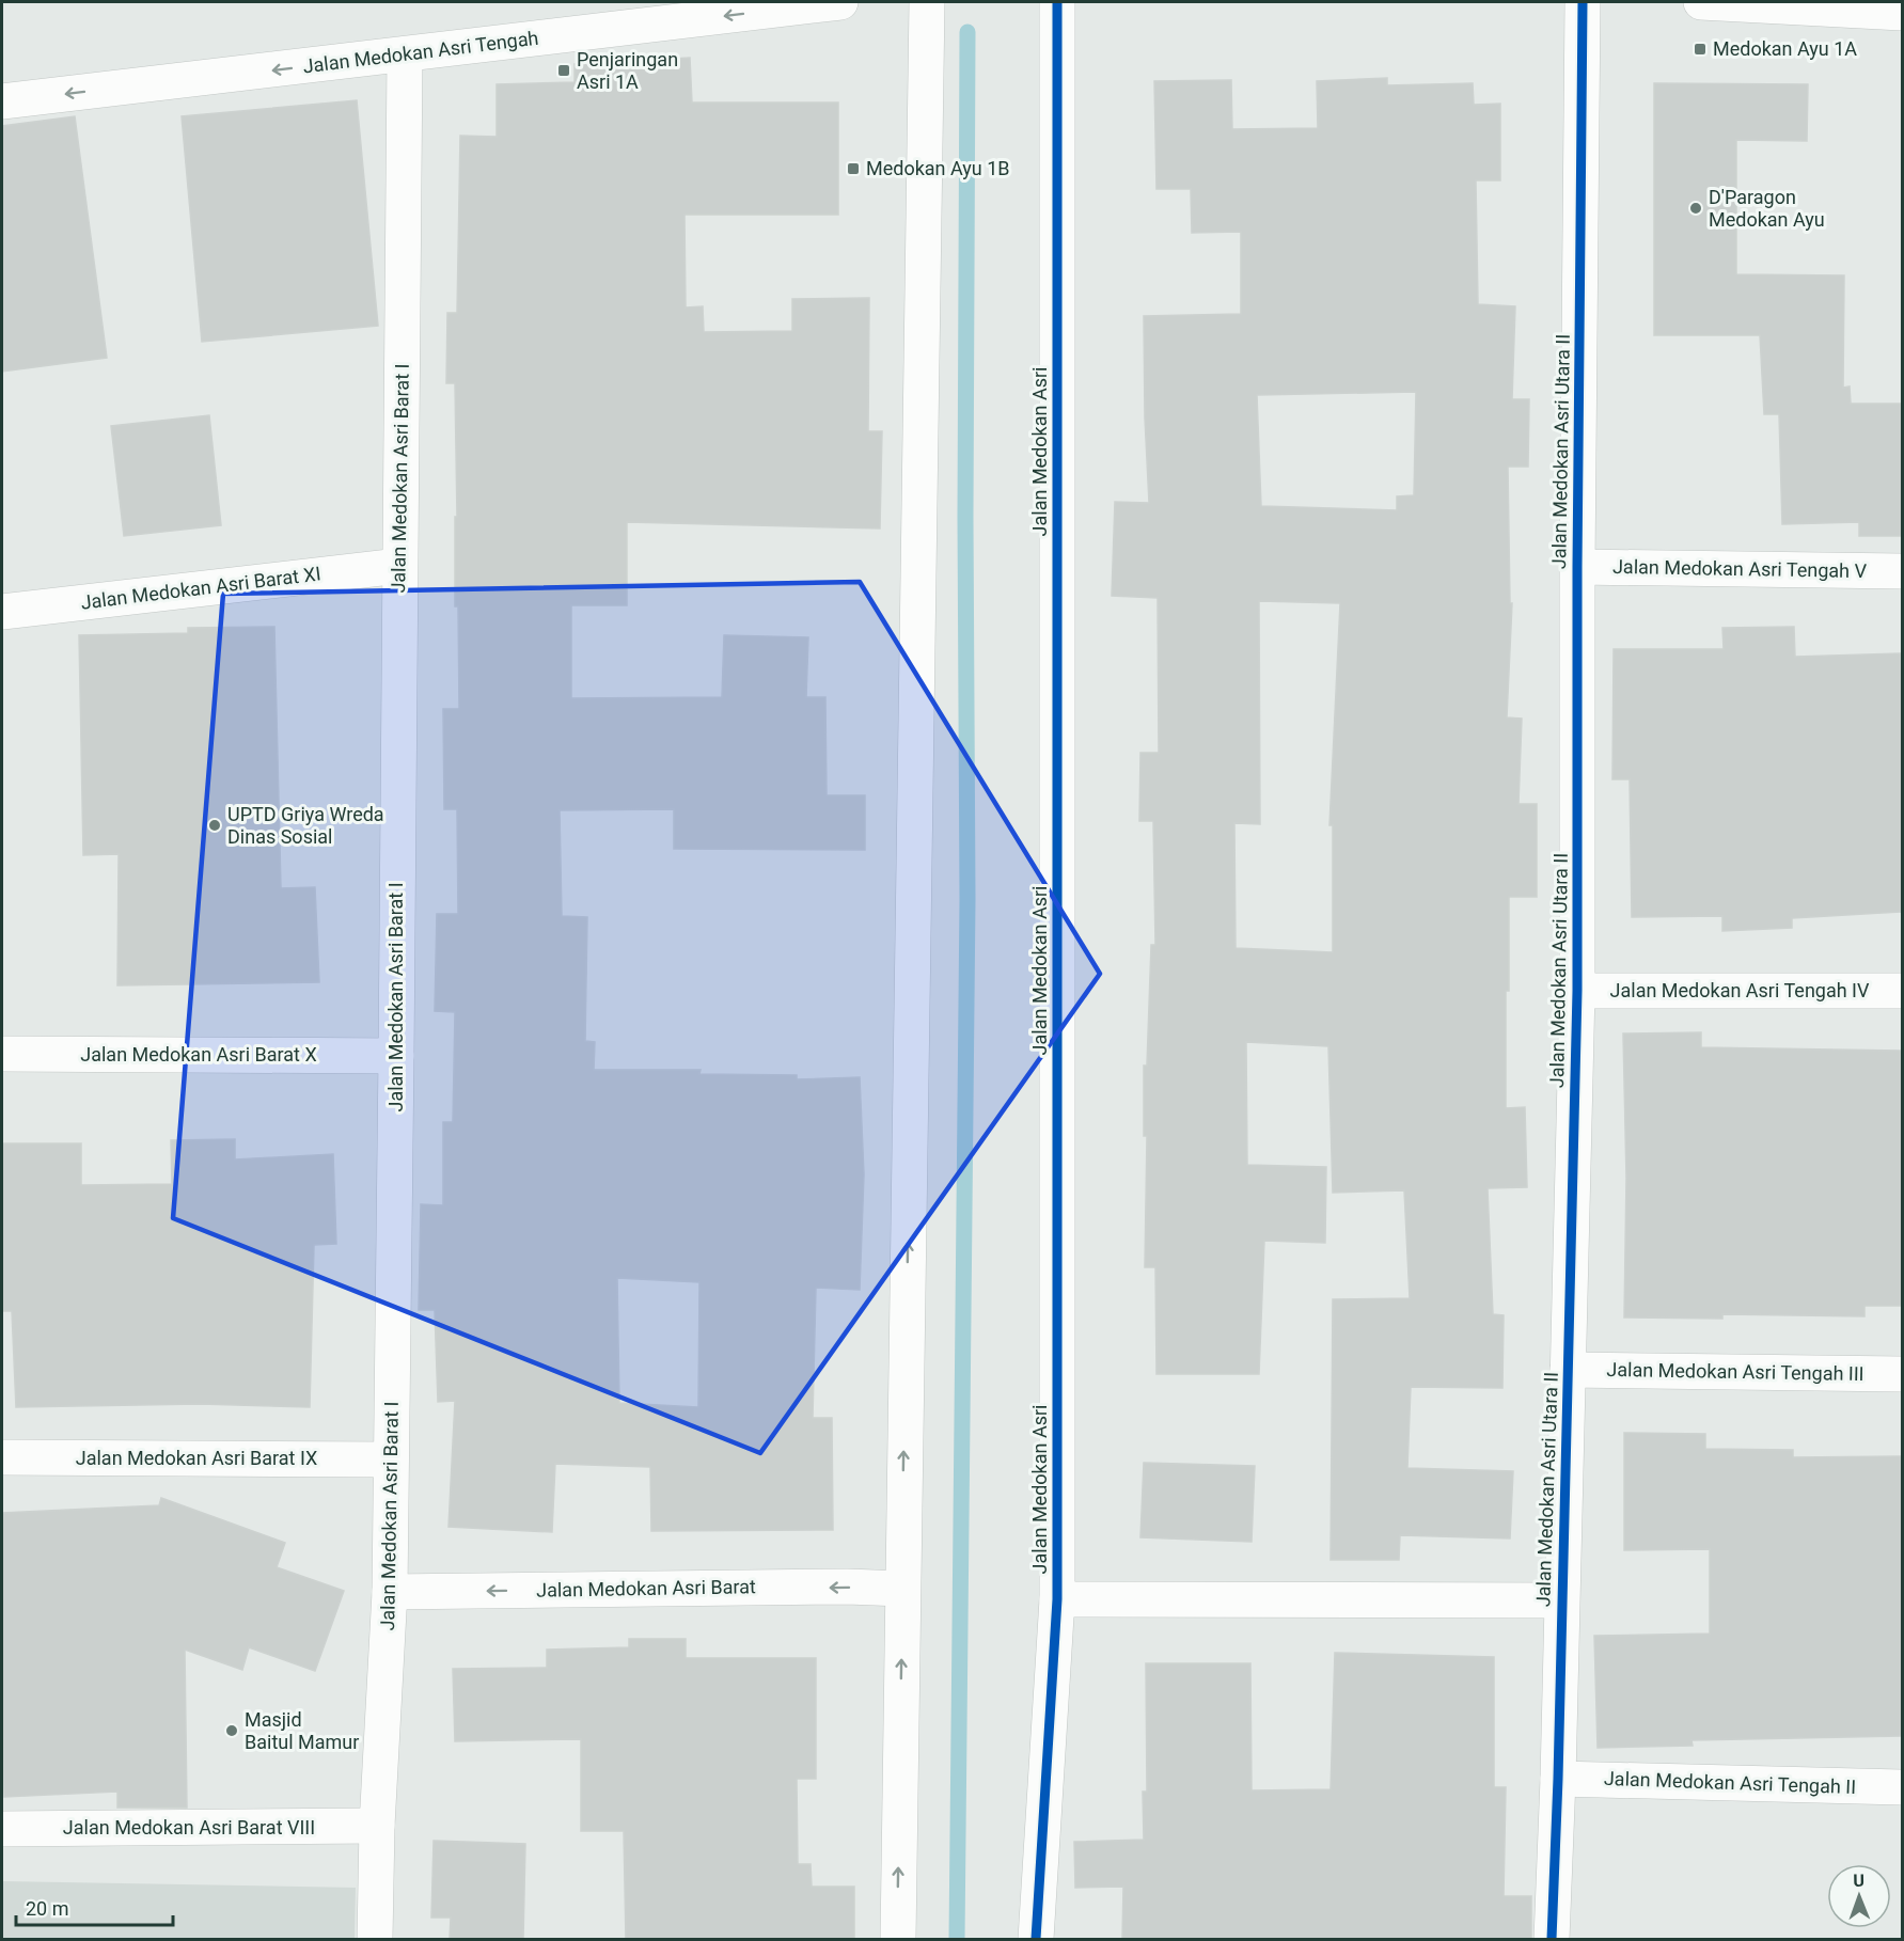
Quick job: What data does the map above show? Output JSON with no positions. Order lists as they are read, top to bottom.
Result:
{
  "streets": {
    "street": [
      "Jalan Medokan Asri Tengah",
      "Jalan Medokan Asri",
      "Jalan Medokan Asri Utara II",
      "Jalan Medokan Asri Barat I",
      "Jalan Medokan Asri Tengah V",
      "Jalan Medokan Asri Barat XI",
      "Jalan Medokan Asri Tengah IV",
      "Jalan Medokan Asri Barat X",
      "Jalan Medokan Asri Tengah III",
      "Jalan Medokan Asri Barat IX",
      "Jalan Medokan Asri Barat",
      "Jalan Medokan Asri Tengah II",
      "Jalan Medokan Asri Barat VIII"
    ]
  },
  "crossings": [
    ["Jalan Medokan Asri Tengah", "Jalan Medokan Asri Barat I"],
    ["Jalan Medokan Asri Utara II", "Jalan Medokan Asri Tengah V"],
    ["Jalan Medokan Asri Utara II", "Jalan Medokan Asri Tengah IV"],
    ["Jalan Medokan Asri Utara II", "Jalan Medokan Asri Tengah III"],
    ["Jalan Medokan Asri Utara II", "Jalan Medokan Asri Tengah II"],
    ["Jalan Medokan Asri Barat I", "Jalan Medokan Asri Barat XI"],
    ["Jalan Medokan Asri Barat I", "Jalan Medokan Asri Barat X"],
    ["Jalan Medokan Asri Barat I", "Jalan Medokan Asri Barat IX"],
    ["Jalan Medokan Asri Barat I", "Jalan Medokan Asri Barat"],
    ["Jalan Medokan Asri Barat I", "Jalan Medokan Asri Barat VIII"]
  ],
  "one_way": ["Jalan Medokan Asri Tengah", "Jalan Medokan Asri Barat"],
  "places": {
    "transit": ["Medokan Ayu 1A", "Penjaringan Asri 1A", "Medokan Ayu 1B"],
    "other": ["D'Paragon Medokan Ayu", "UPTD Griya Wreda Dinas Sosial", "Masjid Baitul Mamur"]
  },
  "scale_bar": "20 m",
  "north": "top"
}
